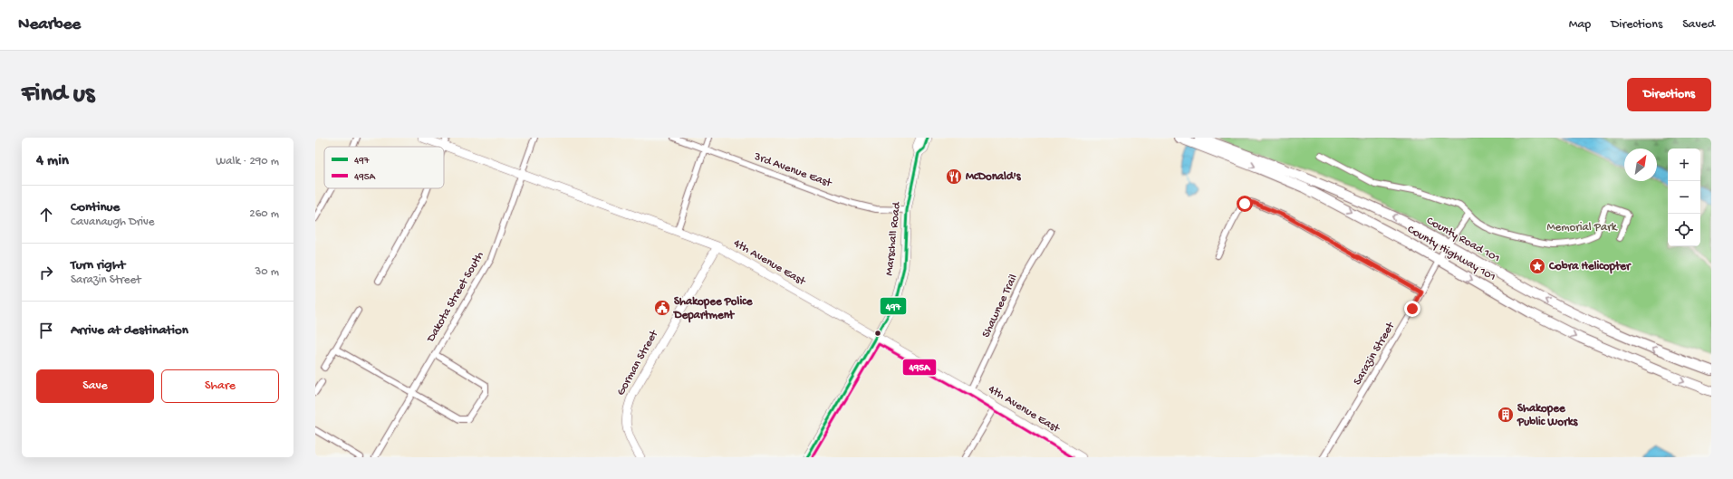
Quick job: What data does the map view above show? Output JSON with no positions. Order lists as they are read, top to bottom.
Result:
{
  "streets": {
    "main road": ["County Road 101", "County Highway 101"],
    "street": [
      "3rd Avenue East",
      "Marschall Road",
      "4th Avenue East",
      "Dakota Street South",
      "Shawnee Trail",
      "Sarazin Street",
      "Gorman Street"
    ]
  },
  "crossings": [
    ["3rd Avenue East", "Marschall Road"],
    ["Marschall Road", "4th Avenue East"],
    ["County Road 101", "County Highway 101"],
    ["County Road 101", "Sarazin Street"],
    ["County Highway 101", "Sarazin Street"],
    ["4th Avenue East", "Dakota Street South"],
    ["4th Avenue East", "Shawnee Trail"],
    ["4th Avenue East", "Gorman Street"]
  ],
  "one_way": ["County Road 101", "County Highway 101"],
  "parks": ["Memorial Park"],
  "places": {
    "restaurant": ["McDonald's"],
    "place": ["Cobra Helicopter"],
    "public building": ["Shakopee Police Department"],
    "building": ["Shakopee Public Works"]
  },
  "lines": ["transit line 497", "transit line 495A"],
  "legend": ["497", "495A"],
  "north": "top right",
  "page": {
    "header": "Nearbee",
    "nav": ["Map", "Directions", "Saved"],
    "buttons": [
      "Directions",
      ["Save", "Share"]
    ],
    "title": "Find us",
    "heading": ["4 min", "Walk · 290 m"],
    "map_buttons": ["+", "−"],
    "list": [
      ["Continue", "Cavanaugh Drive", "260 m"],
      ["Turn right", "Sarazin Street", "30 m"],
      "Arrive at destination"
    ]
  }
}
